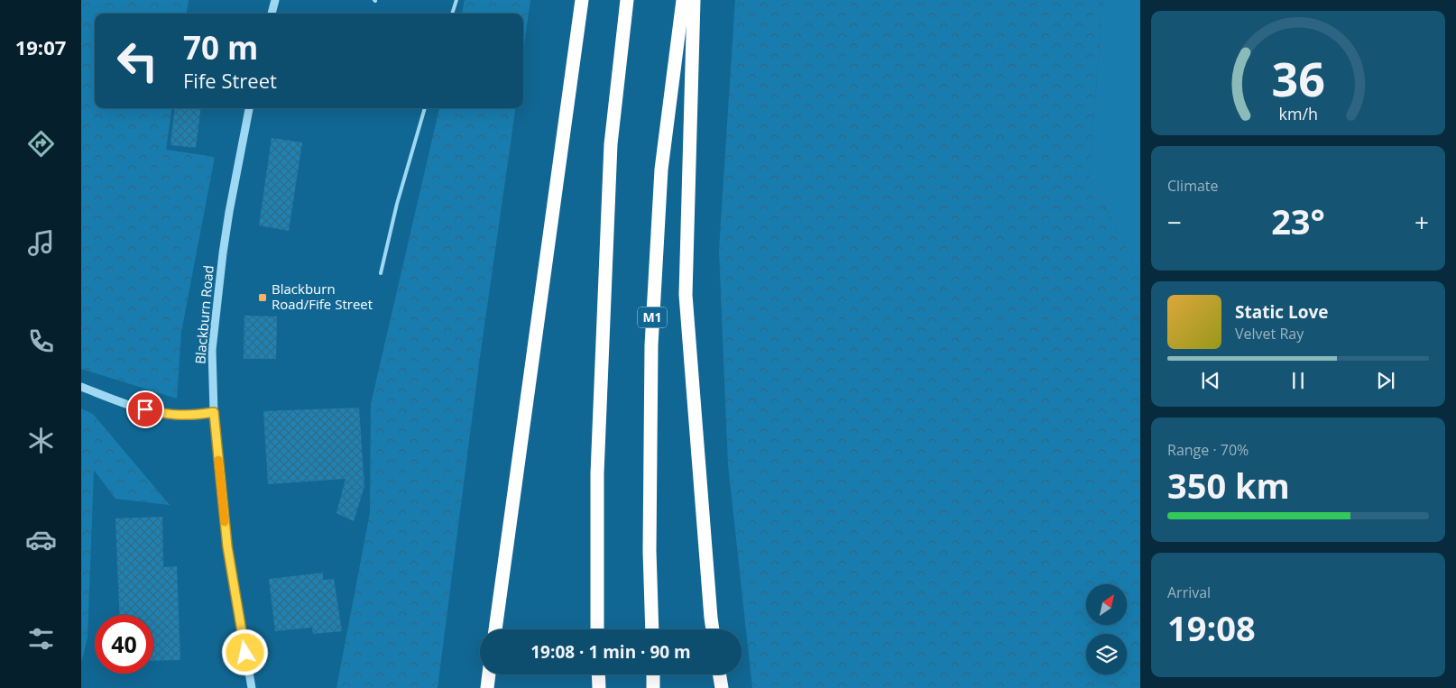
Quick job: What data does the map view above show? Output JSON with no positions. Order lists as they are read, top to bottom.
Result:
{
  "streets": {
    "highway": ["M1"],
    "street": ["Blackburn Road"]
  },
  "places": {
    "transit": ["Blackburn Road/Fife Street"]
  },
  "north": "top right",
  "page": {
    "tabs": "19:07",
    "turn": ["70 m", "Fife Street"],
    "tile": [
      "Climate",
      ["Range · 70%", "350 km"],
      ["Arrival", "19:08"]
    ],
    "heat": ["−", "23°", "+"],
    "song": ["Static Love", "Velvet Ray"],
    "limit": "40",
    "trip": "19:08 · 1 min · 90 m",
    "gauge": ["36", "km/h"]
  }
}
